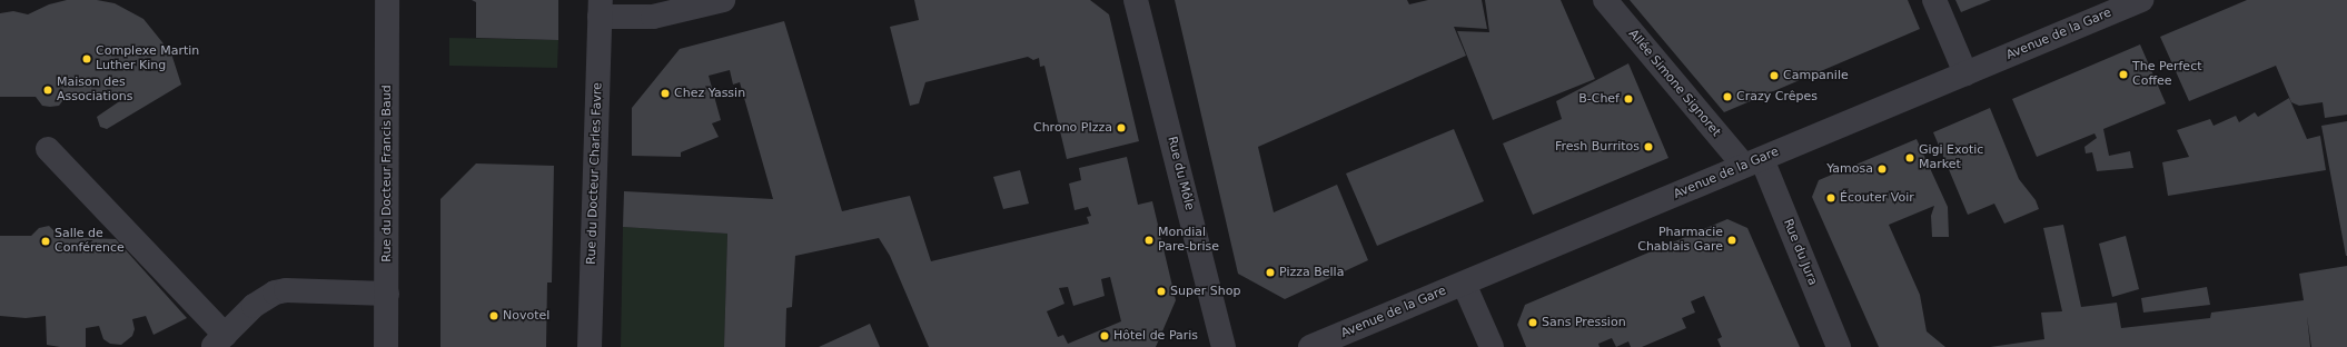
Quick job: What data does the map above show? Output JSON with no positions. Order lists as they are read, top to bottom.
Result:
{
  "streets": {
    "street": [
      "Avenue de la Gare",
      "Allée Simone Signoret",
      "Rue du Docteur Francis Baud",
      "Rue du Docteur Charles Favre",
      "Rue du Môle",
      "Rue du Jura"
    ]
  },
  "crossings": [
    ["Avenue de la Gare", "Allée Simone Signoret"],
    ["Avenue de la Gare", "Rue du Jura"],
    ["Allée Simone Signoret", "Rue du Jura"]
  ],
  "places": [
    "Complexe Martin Luther King",
    "The Perfect Coffee",
    "Campanile",
    "Maison des Associations",
    "Chez Yassin",
    "Crazy Crêpes",
    "B-Chef",
    "Chrono PIzza",
    "Fresh Burritos",
    "Gigi Exotic Market",
    "Yamosa",
    "Écouter Voir",
    "Mondial Pare-brise",
    "Pharmacie Chablais Gare",
    "Salle de Conférence",
    "Pizza Bella",
    "Super Shop",
    "Novotel",
    "Sans Pression",
    "Hôtel de Paris"
  ]
}
